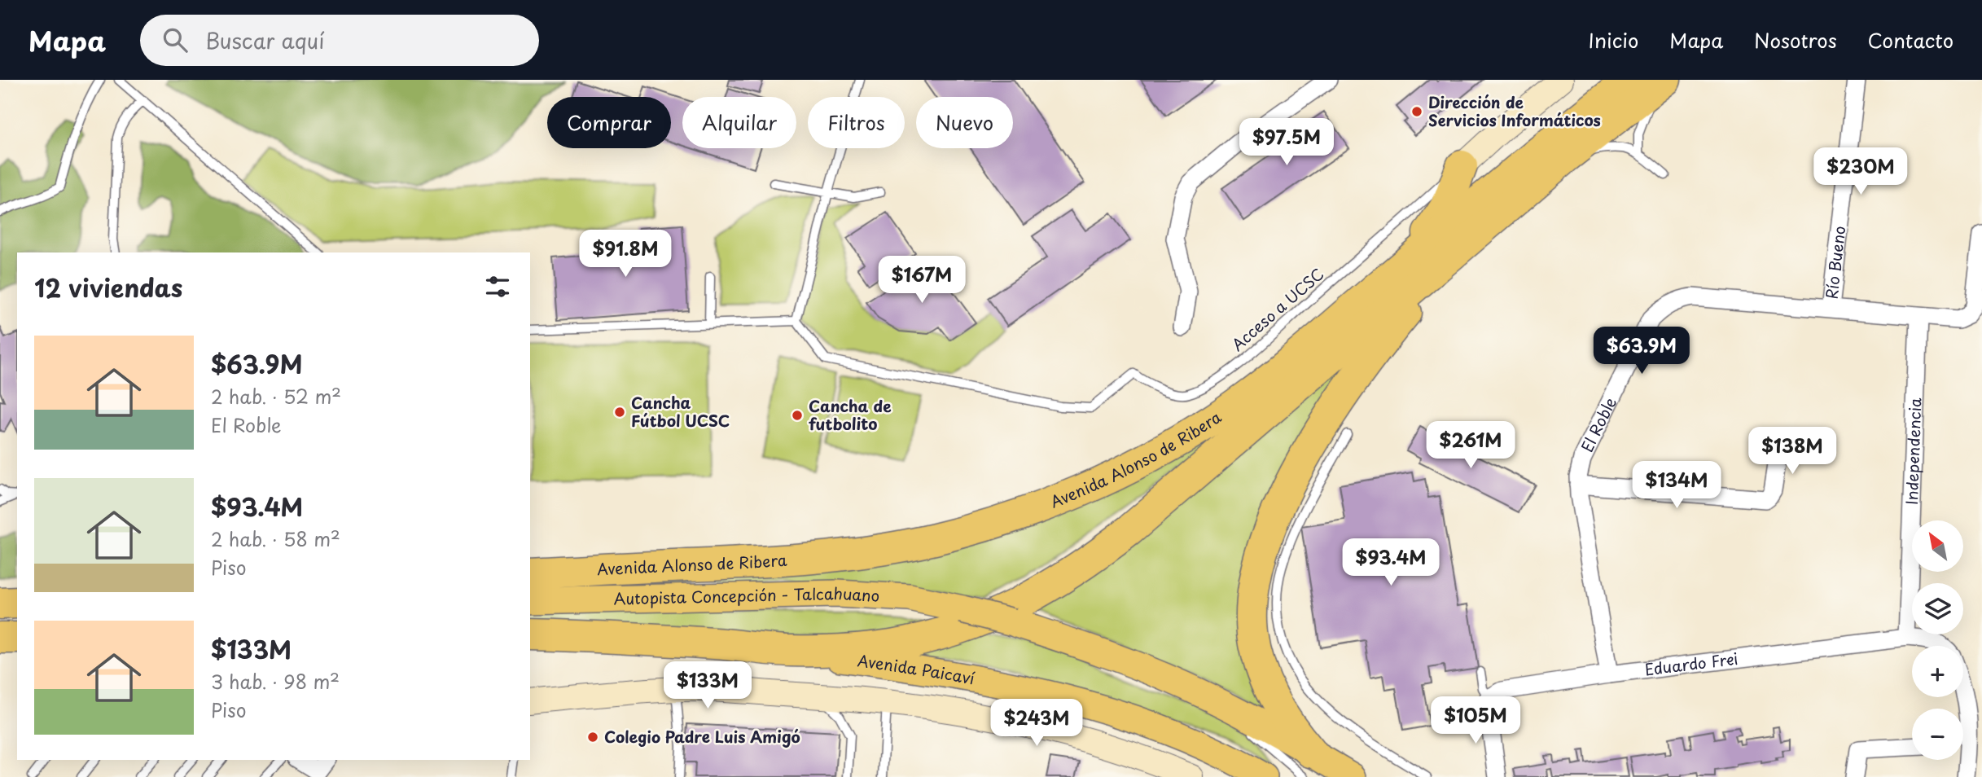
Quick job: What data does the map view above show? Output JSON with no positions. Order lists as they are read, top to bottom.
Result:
{
  "streets": {
    "highway": ["Avenida Alonso de Ribera"],
    "main road": ["Autopista Concepción - Talcahuano", "Avenida Paicaví"],
    "street": [
      "Río Bueno",
      "El Roble",
      "Independencia",
      "Eduardo Frei"
    ],
    "lane": ["Acceso a UCSC"]
  },
  "crossings": [
    ["Río Bueno", "El Roble"],
    ["El Roble", "Independencia"],
    ["El Roble", "Eduardo Frei"],
    ["Independencia", "Eduardo Frei"],
    ["Avenida Alonso de Ribera", "Avenida Paicaví"]
  ],
  "places": [
    "Dirección de Servicios Informáticos",
    "Cancha Fútbol UCSC",
    "Cancha de futbolito",
    "Colegio Padre Luis Amigó"
  ],
  "north": "top left",
  "page": {
    "header": "Mapa",
    "search": "Buscar aquí",
    "nav": [
      "Inicio",
      "Mapa",
      "Nosotros",
      "Contacto"
    ],
    "chip": [
      "Comprar",
      "Alquilar",
      "Filtros",
      "Nuevo"
    ],
    "price": [
      "$97.5M",
      "$230M",
      "$91.8M",
      "$167M",
      "$63.9M",
      "$261M",
      "$138M",
      "$134M",
      "$93.4M",
      "$133M",
      "$105M",
      "$243M"
    ],
    "heading": "12 viviendas",
    "list": [
      {
        "name": "$63.9M",
        "note": "2 hab. · 52 m² · El Roble"
      },
      {
        "name": "$93.4M",
        "note": "2 hab. · 58 m² · Piso"
      },
      {
        "name": "$133M",
        "note": "3 hab. · 98 m² · Piso"
      }
    ],
    "map_buttons": ["+", "−"]
  }
}
